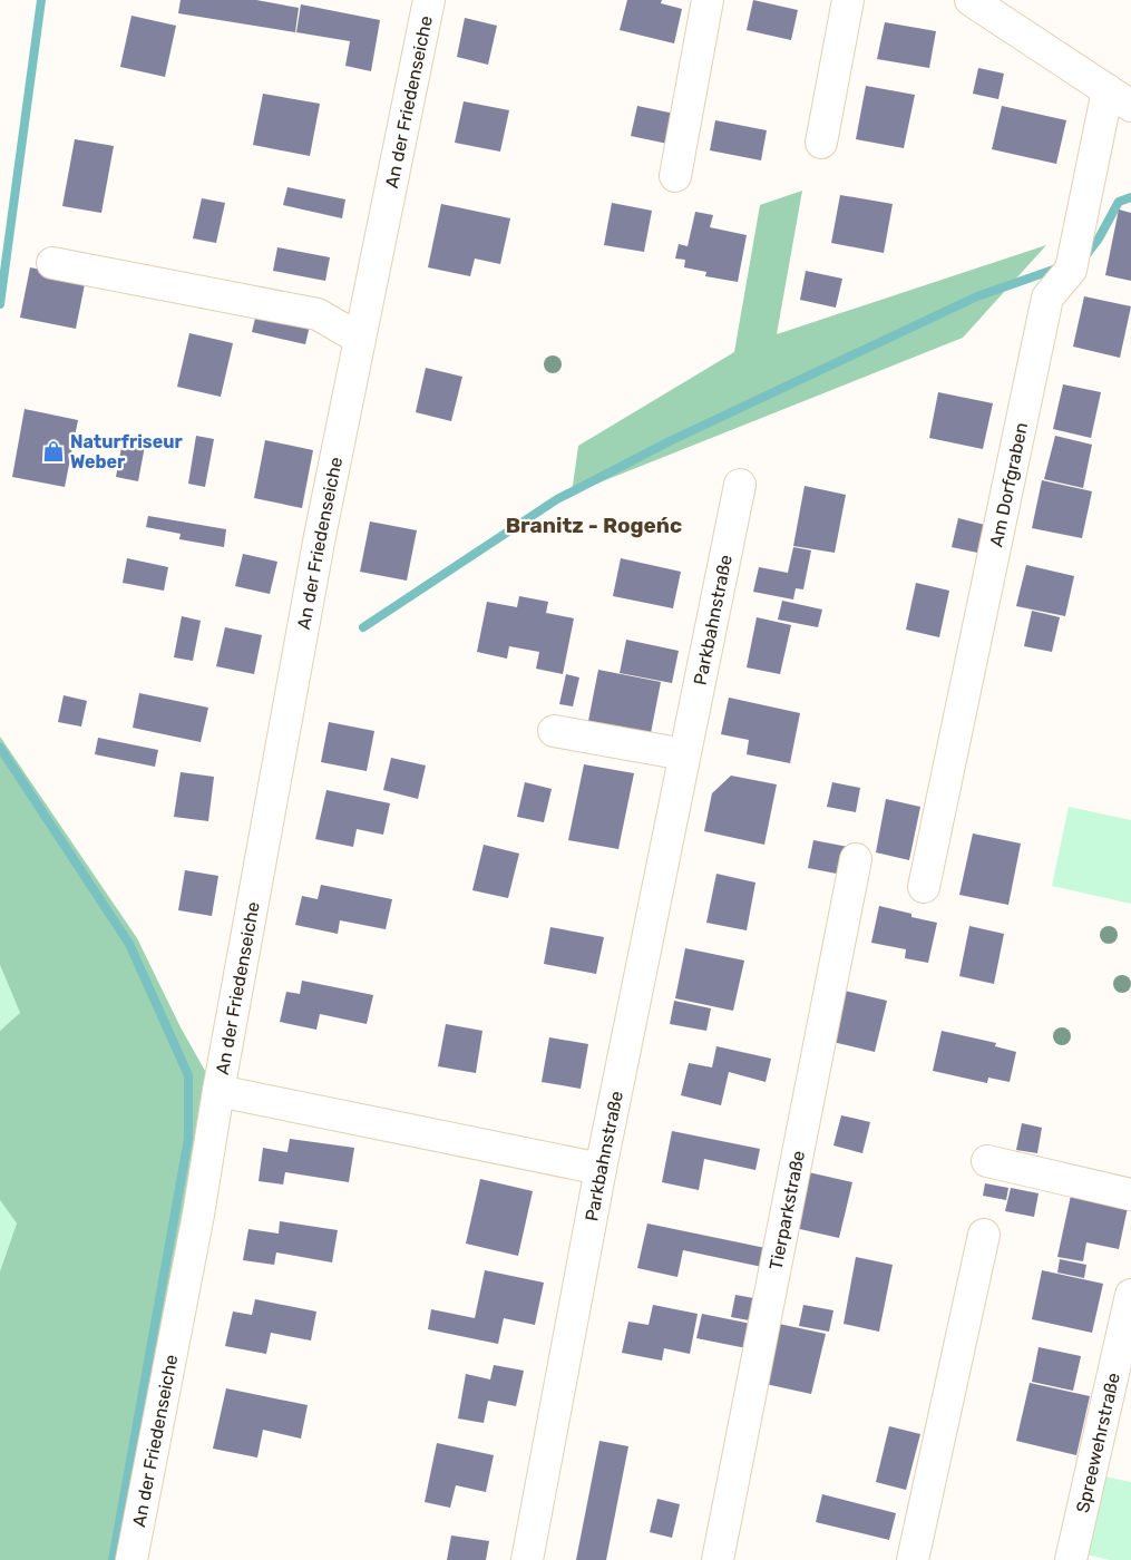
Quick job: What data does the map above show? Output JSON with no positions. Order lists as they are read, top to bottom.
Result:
{
  "streets": {
    "street": [
      "An der Friedenseiche",
      "Am Dorfgraben",
      "Parkbahnstraße",
      "Tierparkstraße",
      "Spreewehrstraße"
    ]
  },
  "crossings": [
    ["An der Friedenseiche", "Parkbahnstraße"]
  ],
  "districts": ["Branitz - Rogeńc"],
  "places": {
    "shop": ["Naturfriseur Weber"]
  }
}
